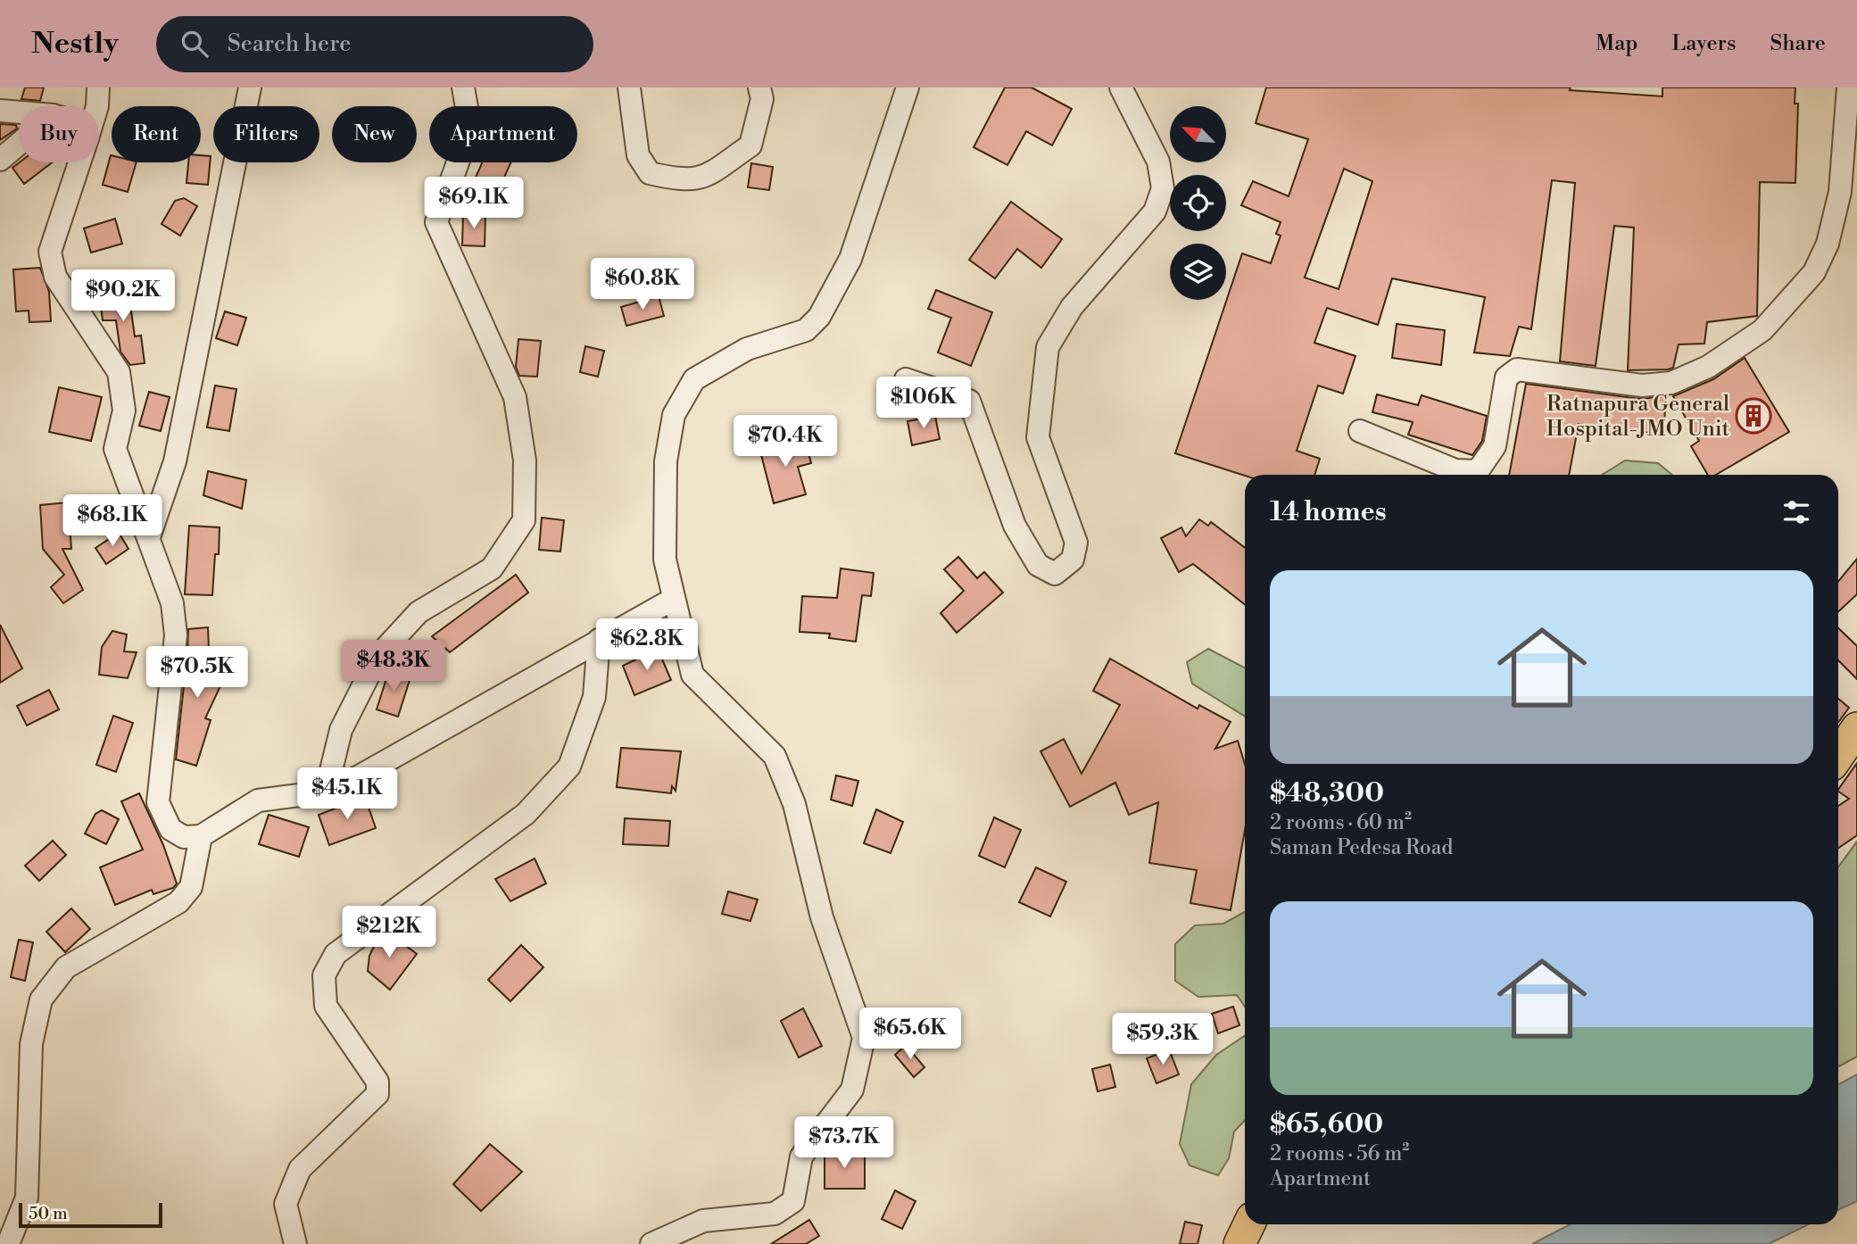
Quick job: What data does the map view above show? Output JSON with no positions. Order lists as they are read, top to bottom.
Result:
{
  "places": {
    "building": ["Ratnapura General Hospital-JMO Unit"]
  },
  "scale_bar": "50 m",
  "north": "top left",
  "page": {
    "header": "Nestly",
    "search": "Search here",
    "nav": ["Map", "Layers", "Share"],
    "chip": [
      "Buy",
      "Rent",
      "Filters",
      "New",
      "Apartment"
    ],
    "price": [
      "$69.1K",
      "$60.8K",
      "$90.2K",
      "$106K",
      "$70.4K",
      "$68.1K",
      "$62.8K",
      "$48.3K",
      "$70.5K",
      "$45.1K",
      "$212K",
      "$65.6K",
      "$59.3K",
      "$73.7K"
    ],
    "heading": "14 homes",
    "list": [
      {
        "name": "$48,300",
        "note": "2 rooms · 60 m² · Saman Pedesa Road"
      },
      {
        "name": "$65,600",
        "note": "2 rooms · 56 m² · Apartment"
      }
    ],
    "scale": "50 m"
  }
}
